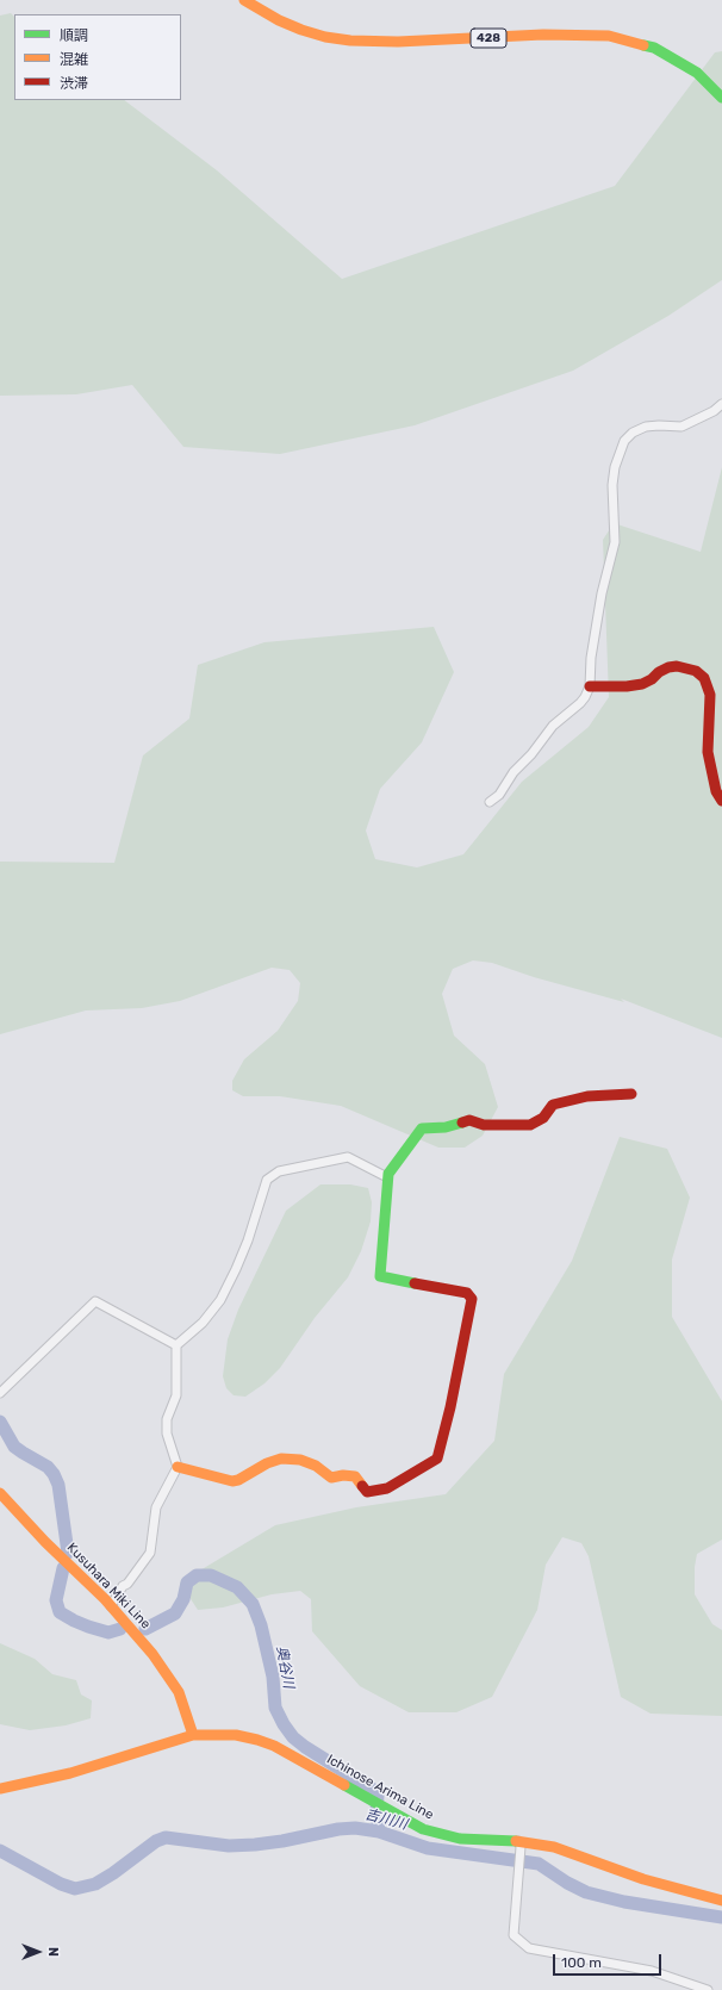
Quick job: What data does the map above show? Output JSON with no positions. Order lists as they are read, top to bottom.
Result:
{
  "streets": {
    "main road": ["428", "Kusuhara Miki Line", "Ichinose Arima Line"]
  },
  "crossings": [
    ["Kusuhara Miki Line", "Ichinose Arima Line"]
  ],
  "water": ["奥谷川", "吉川川"],
  "legend": ["順調", "混雑", "渋滞"],
  "scale_bar": "100 m",
  "north": "right"
}
